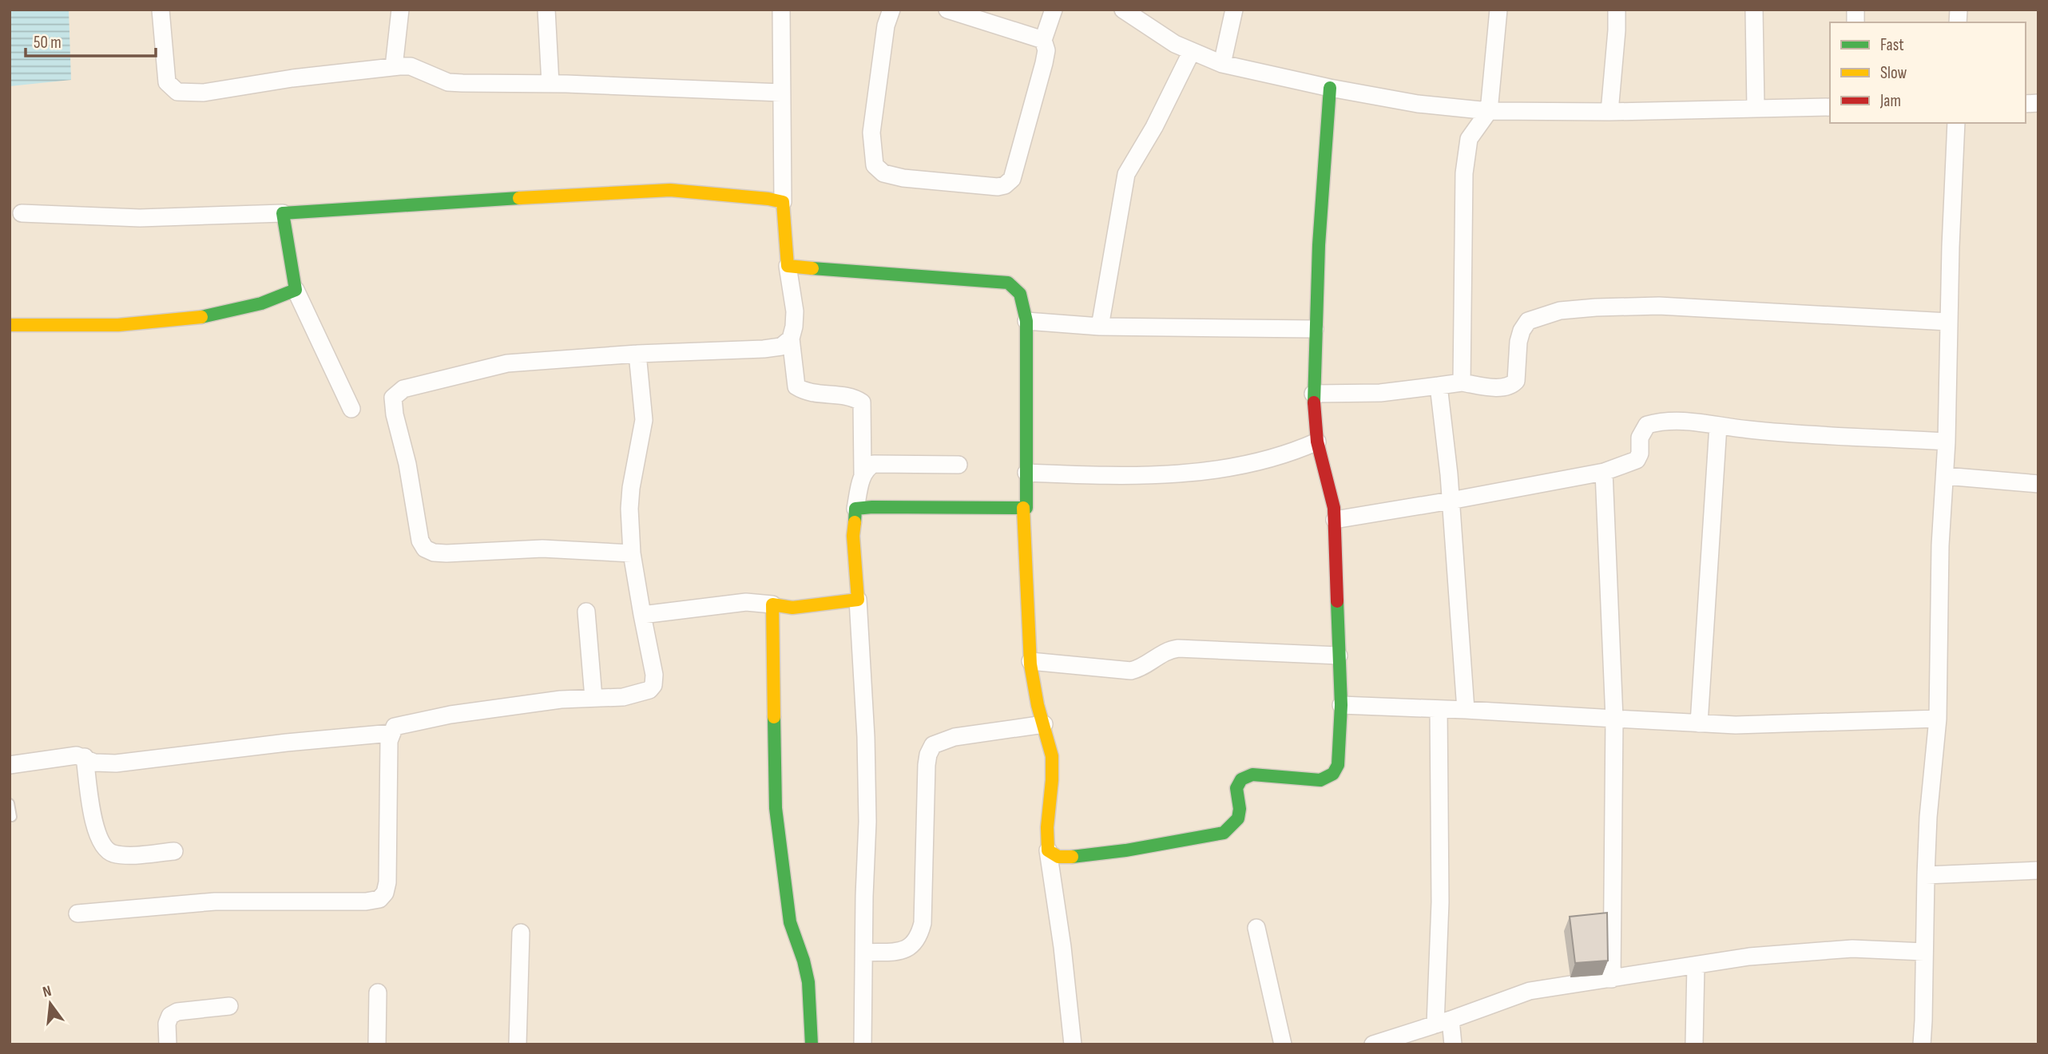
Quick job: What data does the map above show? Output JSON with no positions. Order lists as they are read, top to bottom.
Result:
{
  "legend": ["Fast", "Slow", "Jam"],
  "scale_bar": "50 m",
  "north": "top"
}
